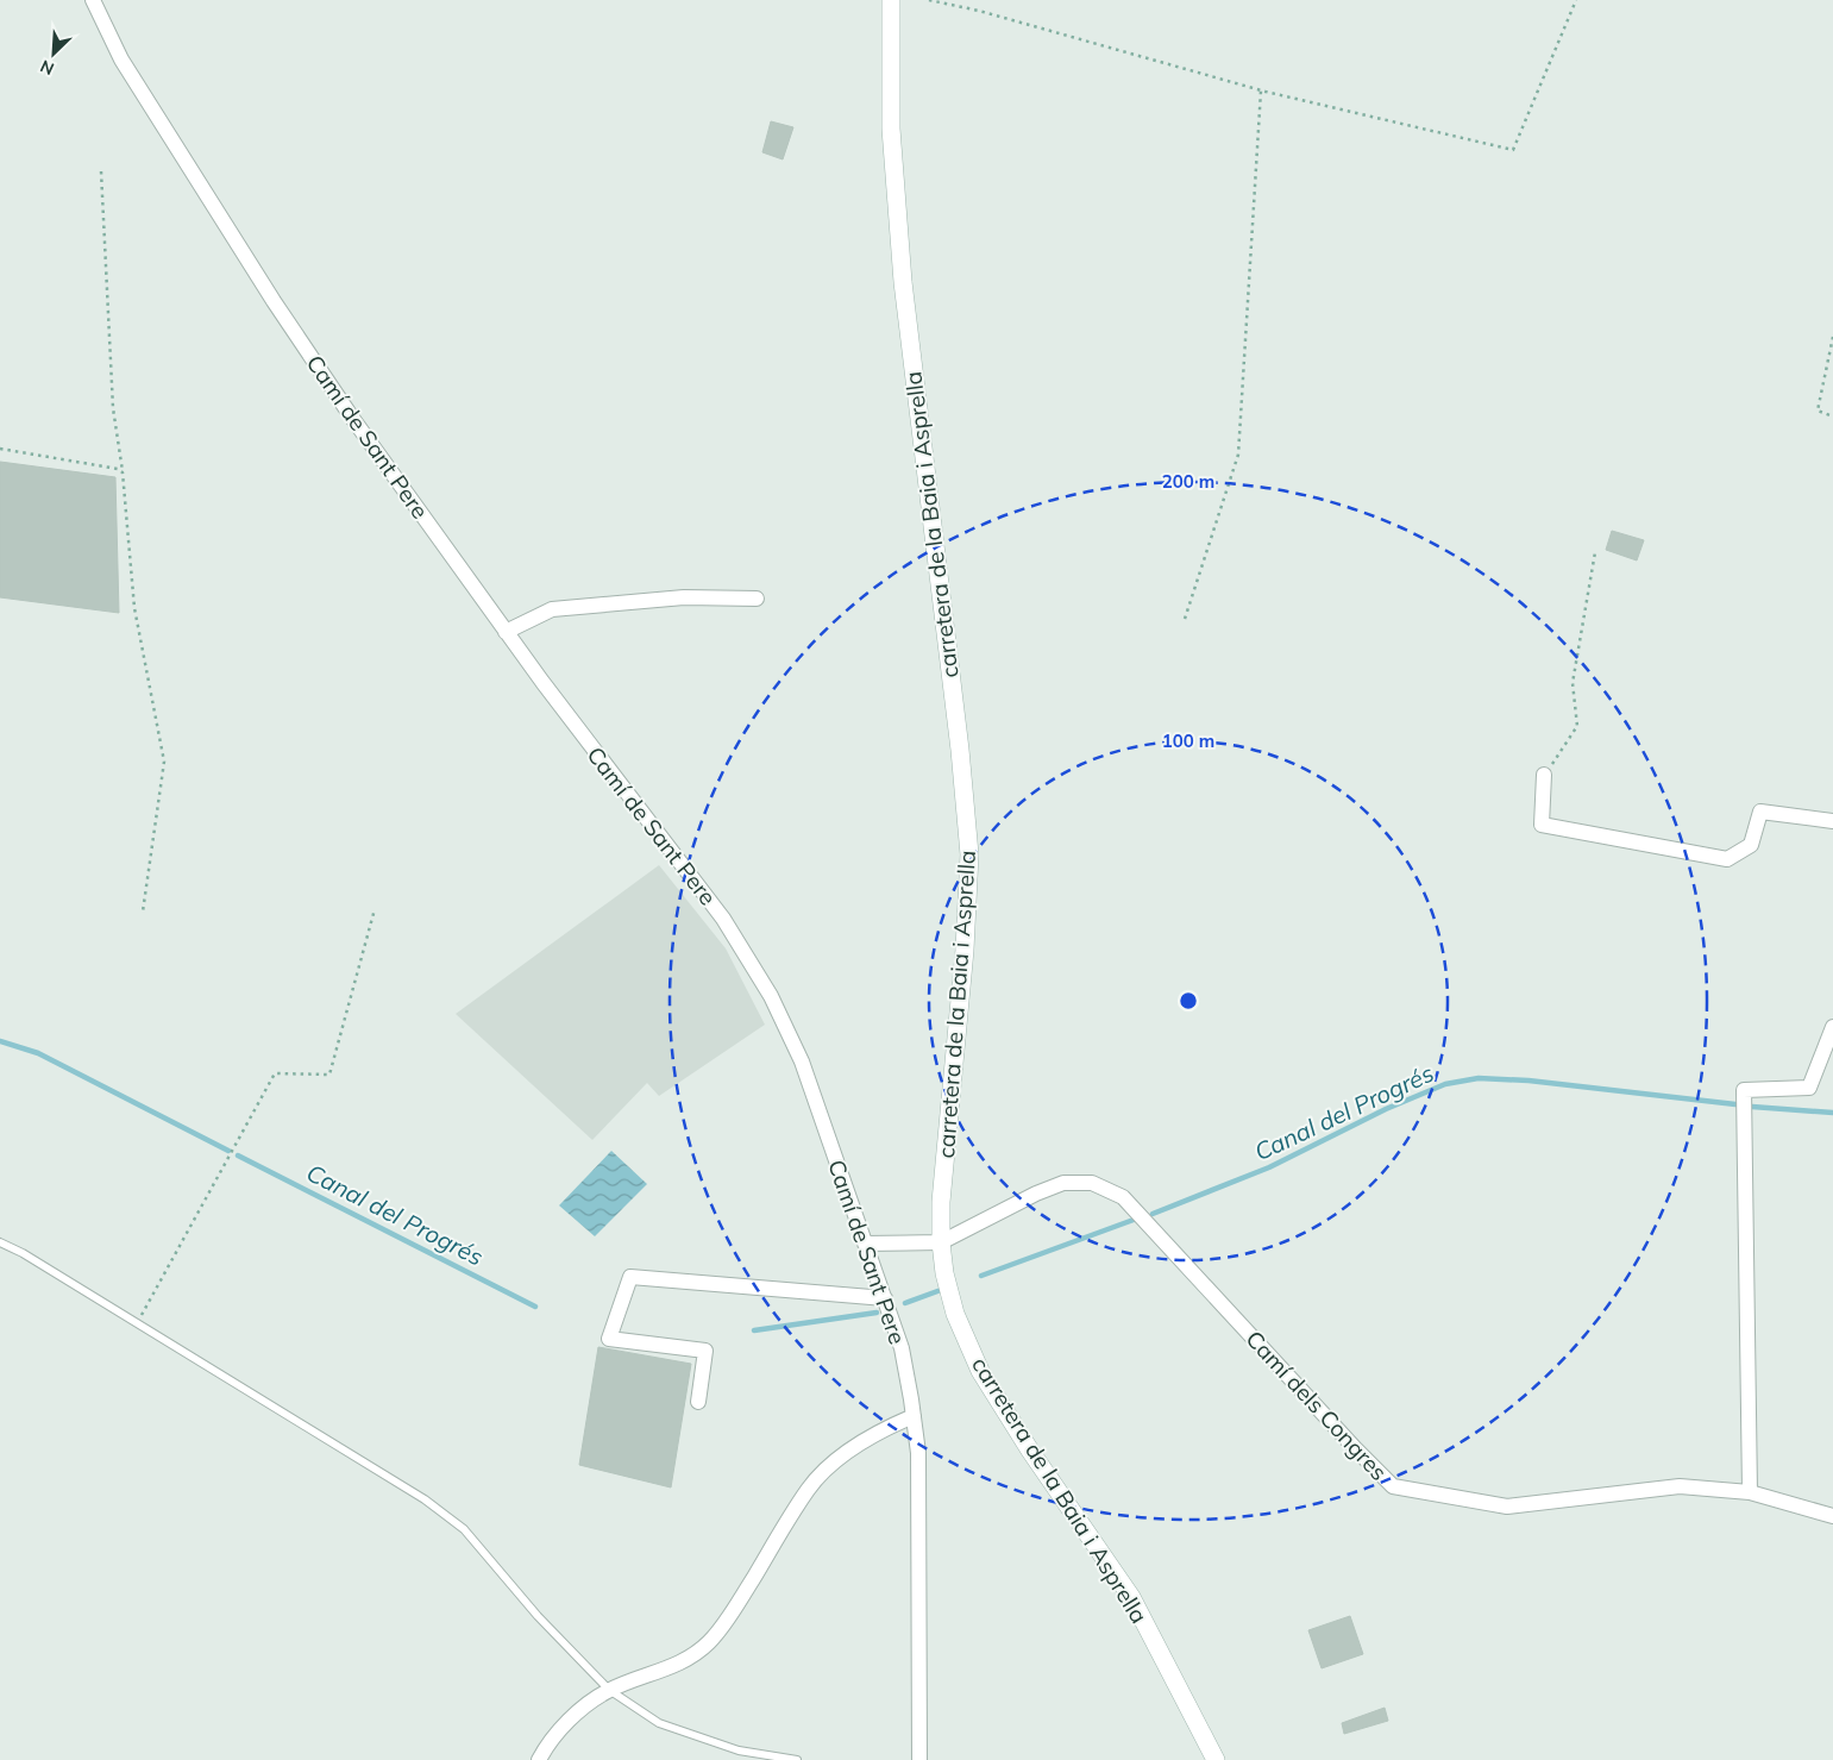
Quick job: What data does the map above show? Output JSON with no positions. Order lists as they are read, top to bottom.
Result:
{
  "streets": {
    "main road": ["carretera de la Baia i Asprella"],
    "street": ["Camí de Sant Pere", "Camí dels Congres"]
  },
  "crossings": [
    ["Camí de Sant Pere", "Camí dels Congres"],
    ["carretera de la Baia i Asprella", "Camí dels Congres"]
  ],
  "water": ["Canal del Progrés"],
  "north": "bottom left",
  "rings": ["200 m", "100 m"]
}
